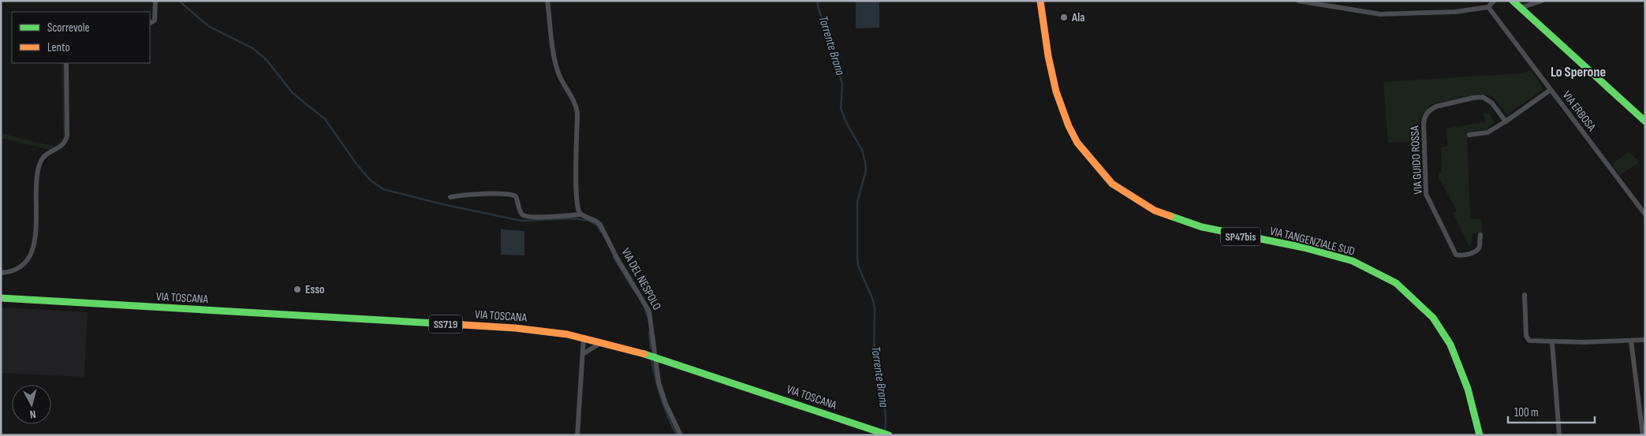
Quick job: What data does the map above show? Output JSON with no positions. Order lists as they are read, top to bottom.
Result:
{
  "streets": {
    "main road": [
      "SP47bis",
      "VIA TANGENZIALE SUD",
      "VIA TOSCANA",
      "SS719"
    ],
    "street": ["VIA ERBOSA", "VIA GUIDO ROSSA", "VIA DEL NESPOLO"]
  },
  "crossings": [
    ["VIA DEL NESPOLO", "VIA TOSCANA"]
  ],
  "districts": ["Lo Sperone"],
  "water": ["Torrente Brana"],
  "places": ["Ala", "Esso"],
  "legend": ["Scorrevole", "Lento"],
  "scale_bar": "100 m",
  "north": "bottom"
}
